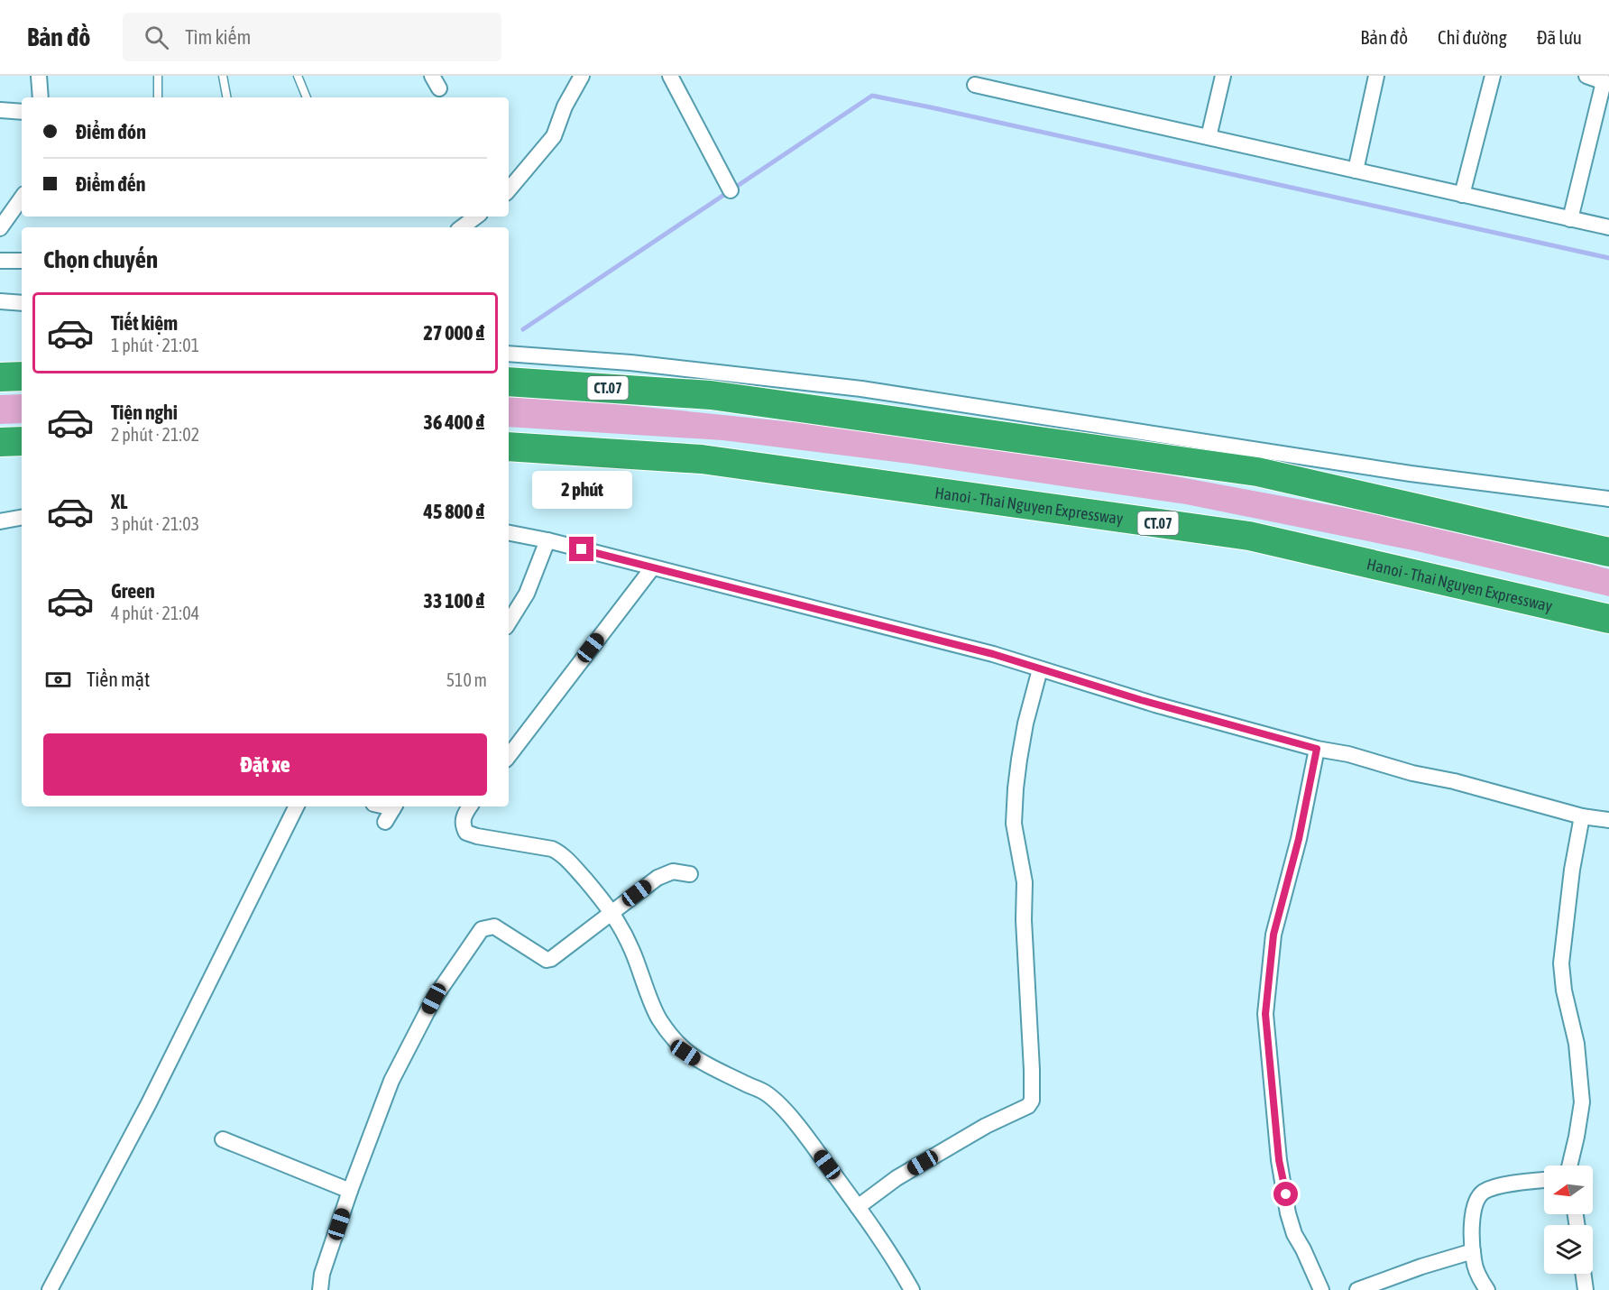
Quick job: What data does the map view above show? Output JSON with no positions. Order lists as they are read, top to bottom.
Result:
{
  "streets": {
    "highway": ["CT.07", "Hanoi - Thai Nguyen Expressway"]
  },
  "north": "left",
  "page": {
    "header": "Bản đồ",
    "search": "Tìm kiếm",
    "nav": ["Bản đồ", "Chỉ đường", "Đã lưu"],
    "banner": ["Điểm đón", "Điểm đến"],
    "heading": "Chọn chuyến",
    "list": [
      {
        "name": "Tiết kiệm",
        "note": "1 phút · 21:01",
        "value": "27 000 ₫"
      },
      {
        "name": "Tiện nghi",
        "note": "2 phút · 21:02",
        "value": "36 400 ₫"
      },
      {
        "name": "XL",
        "note": "3 phút · 21:03",
        "value": "45 800 ₫"
      },
      {
        "name": "Green",
        "note": "4 phút · 21:04",
        "value": "33 100 ₫"
      }
    ],
    "bubble": "2 phút",
    "pay": ["Tiền mặt", "510 m"],
    "buttons": "Đặt xe"
  }
}
